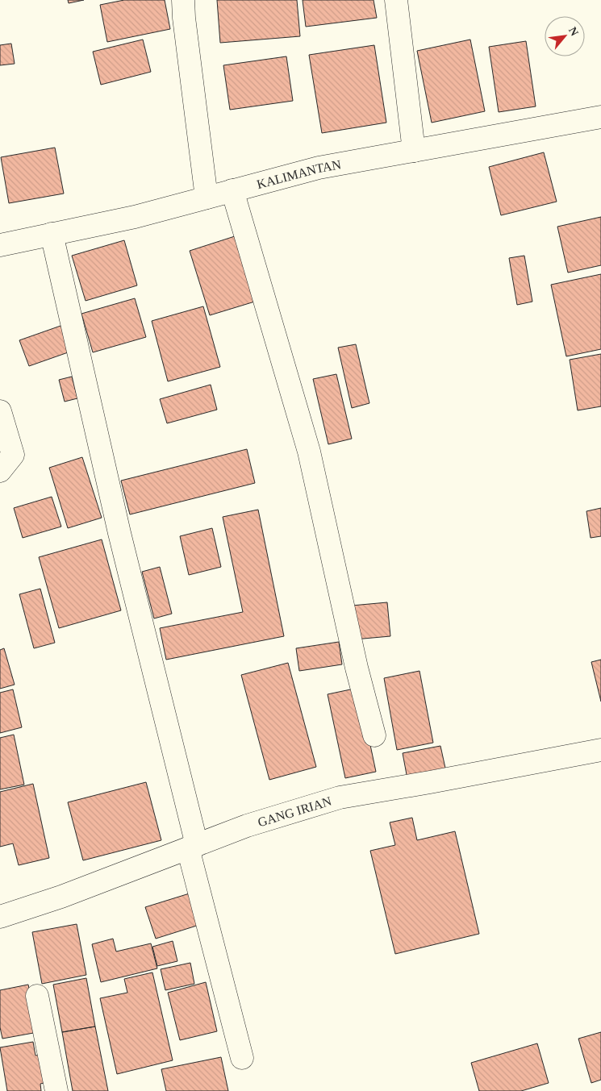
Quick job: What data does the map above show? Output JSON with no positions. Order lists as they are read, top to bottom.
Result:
{
  "streets": {
    "street": ["KALIMANTAN", "GANG IRIAN"]
  },
  "north": "top right"
}
